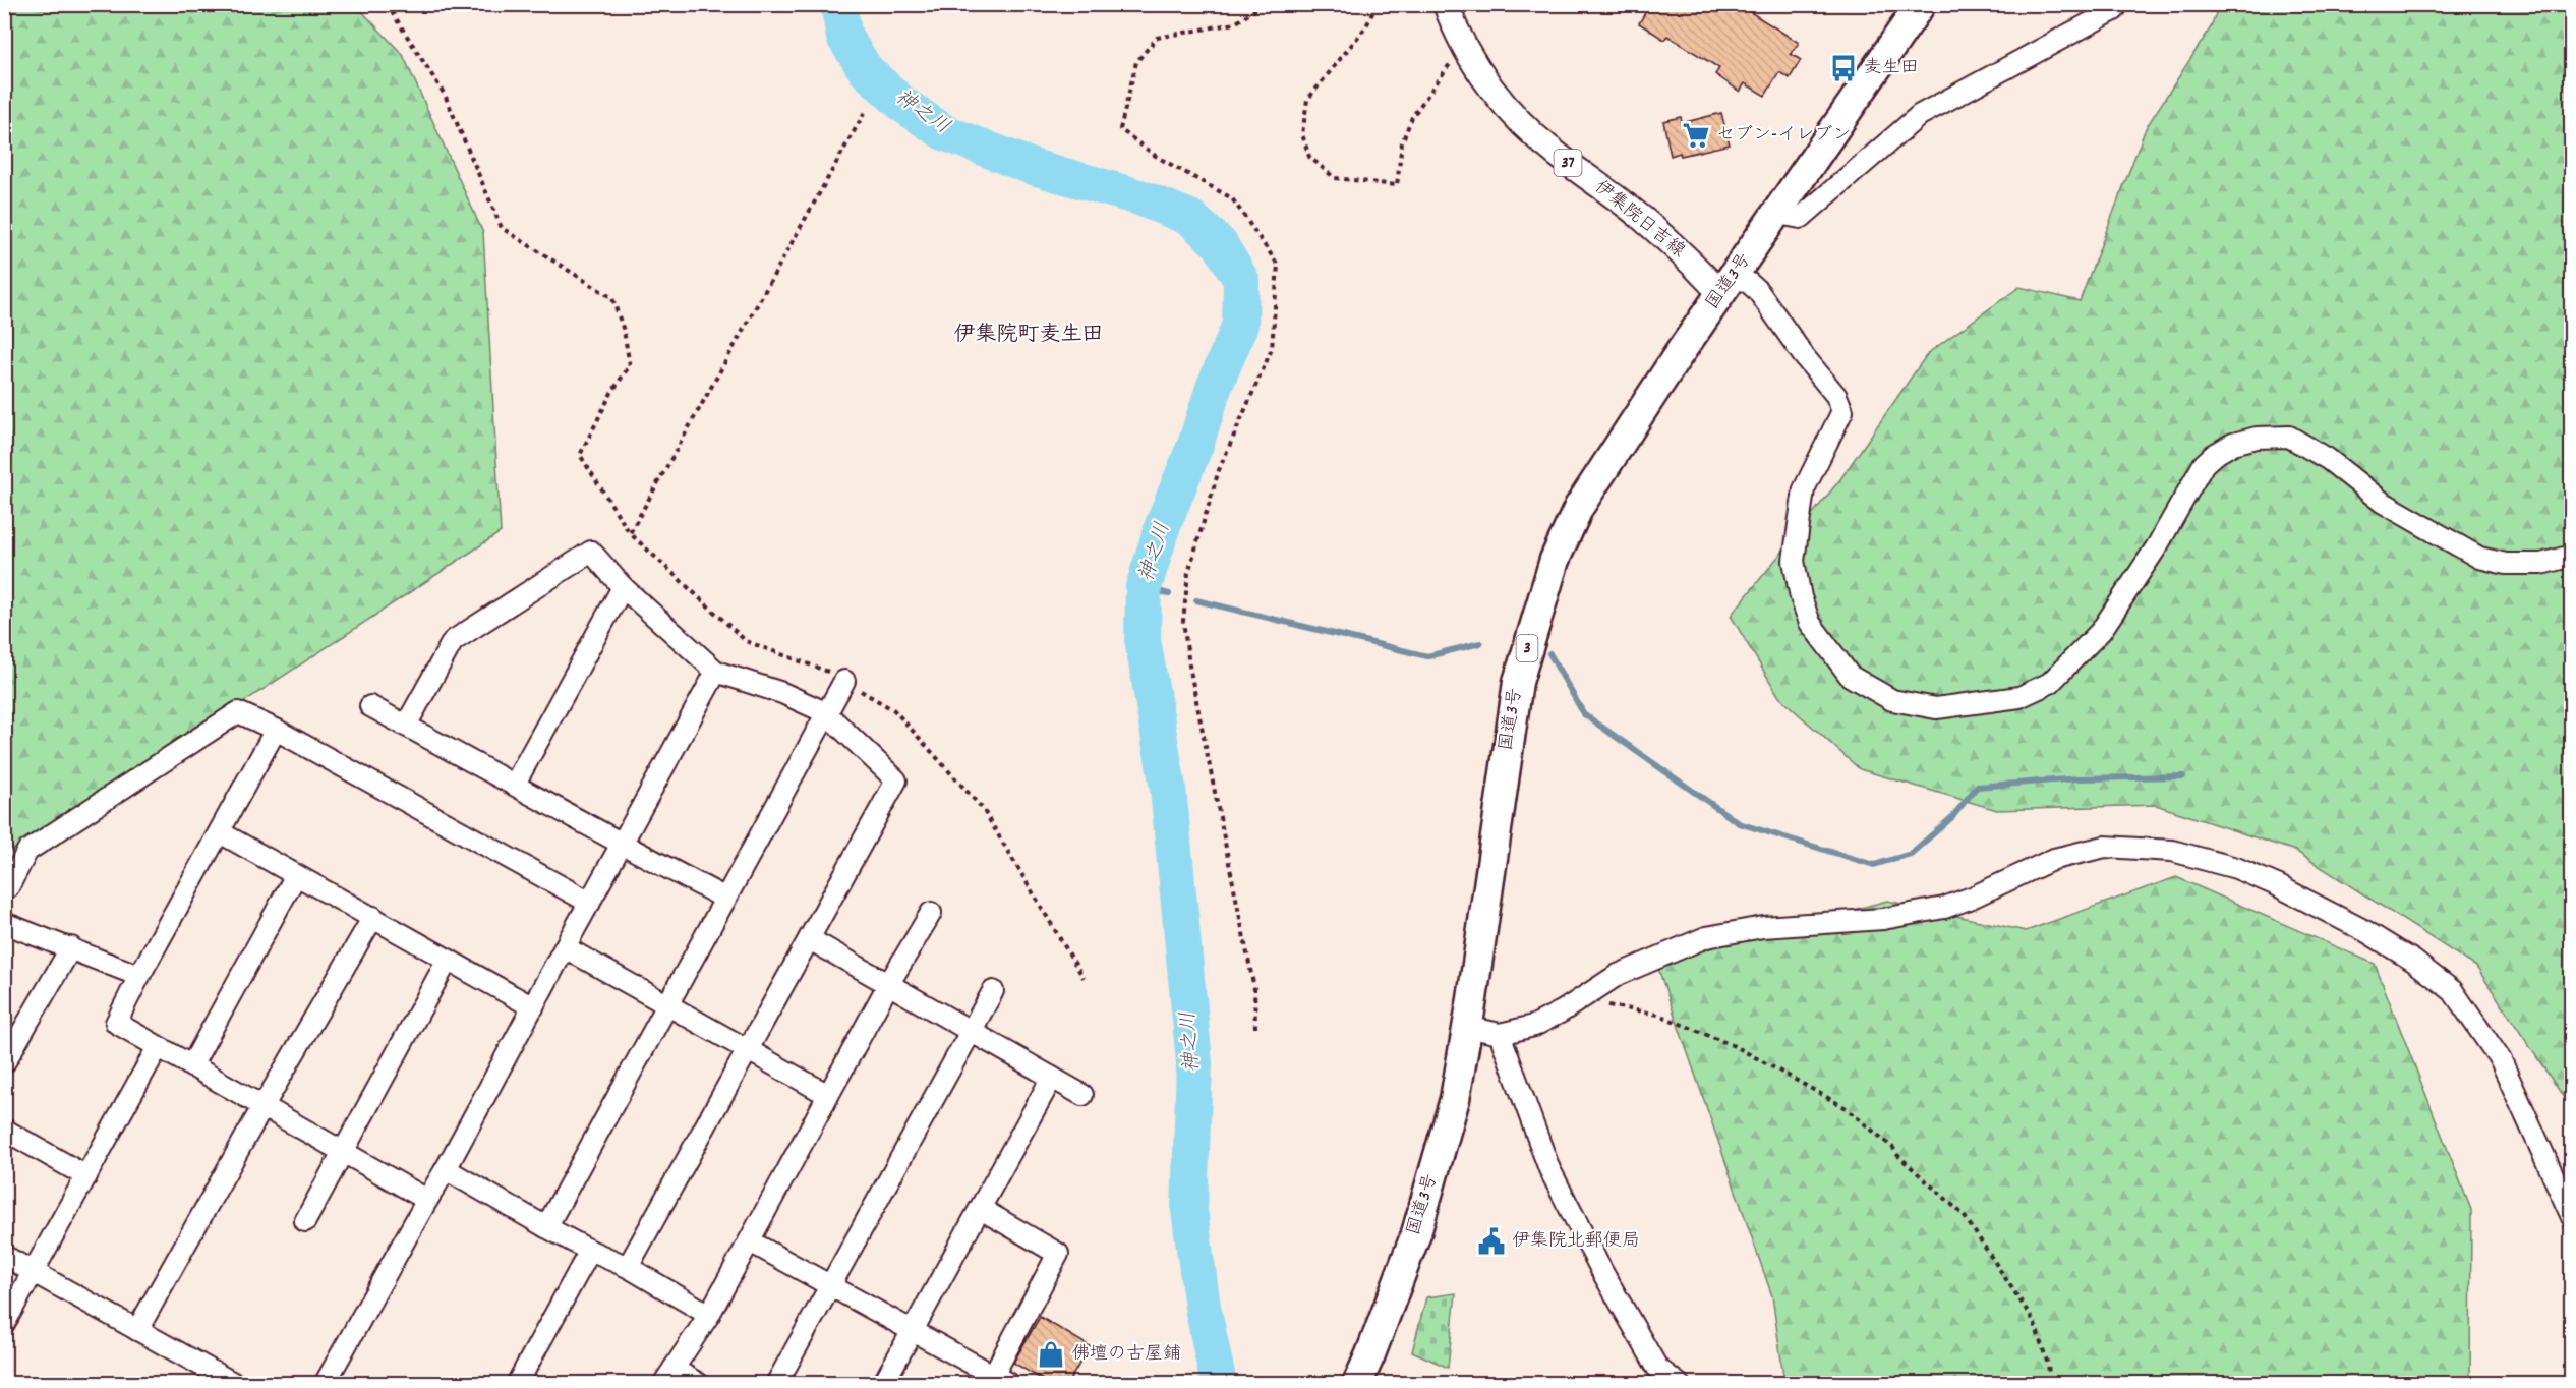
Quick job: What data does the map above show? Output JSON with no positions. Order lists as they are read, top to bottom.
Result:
{
  "streets": {
    "highway": ["国道3号", "3"],
    "main road": ["37", "伊集院日吉線"]
  },
  "crossings": [
    ["伊集院日吉線", "国道3号"]
  ],
  "districts": ["伊集院町麦生田"],
  "water": ["神之川"],
  "places": {
    "bus stop": ["麦生田"],
    "supermarket": ["セブン-イレブン"],
    "public building": ["伊集院北郵便局"],
    "shop": ["佛壇の古屋鋪"]
  }
}
